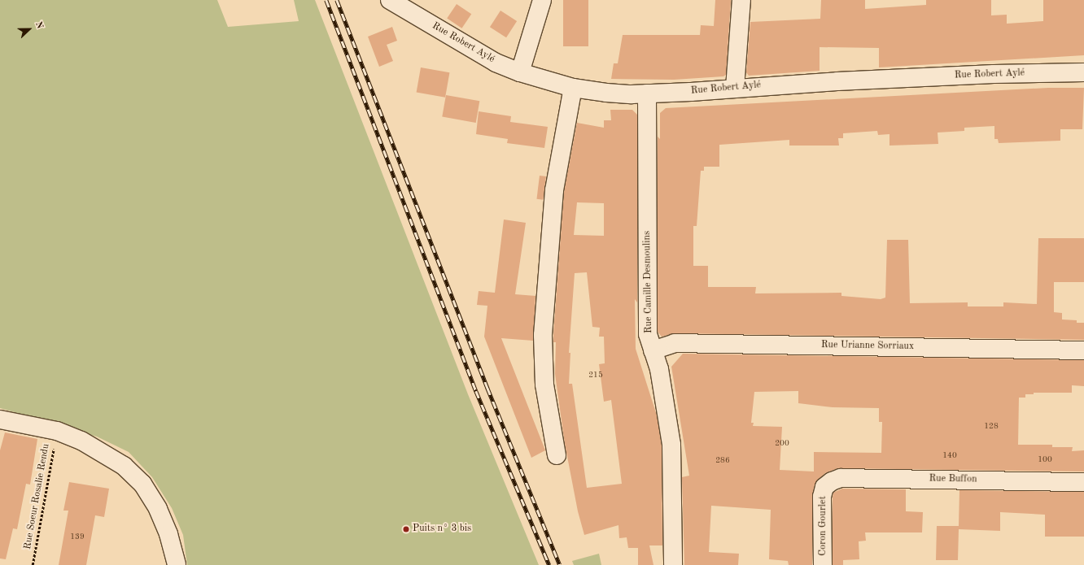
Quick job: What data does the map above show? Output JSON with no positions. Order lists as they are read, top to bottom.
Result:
{
  "streets": {
    "street": [
      "Rue Robert Aylé",
      "Rue Camille Desmoulins",
      "Rue Urianne Sorriaux",
      "Rue Buffon",
      "Coron Gourlet"
    ],
    "path": ["Rue Soeur Rosalie Rendu"]
  },
  "crossings": [
    ["Rue Robert Aylé", "Rue Camille Desmoulins"],
    ["Rue Camille Desmoulins", "Rue Urianne Sorriaux"],
    ["Rue Buffon", "Coron Gourlet"]
  ],
  "places": ["Puits n° 3 bis"],
  "house_numbers": [
    "215",
    "128",
    "200",
    "140",
    "100",
    "286",
    "139"
  ],
  "north": "right"
}
